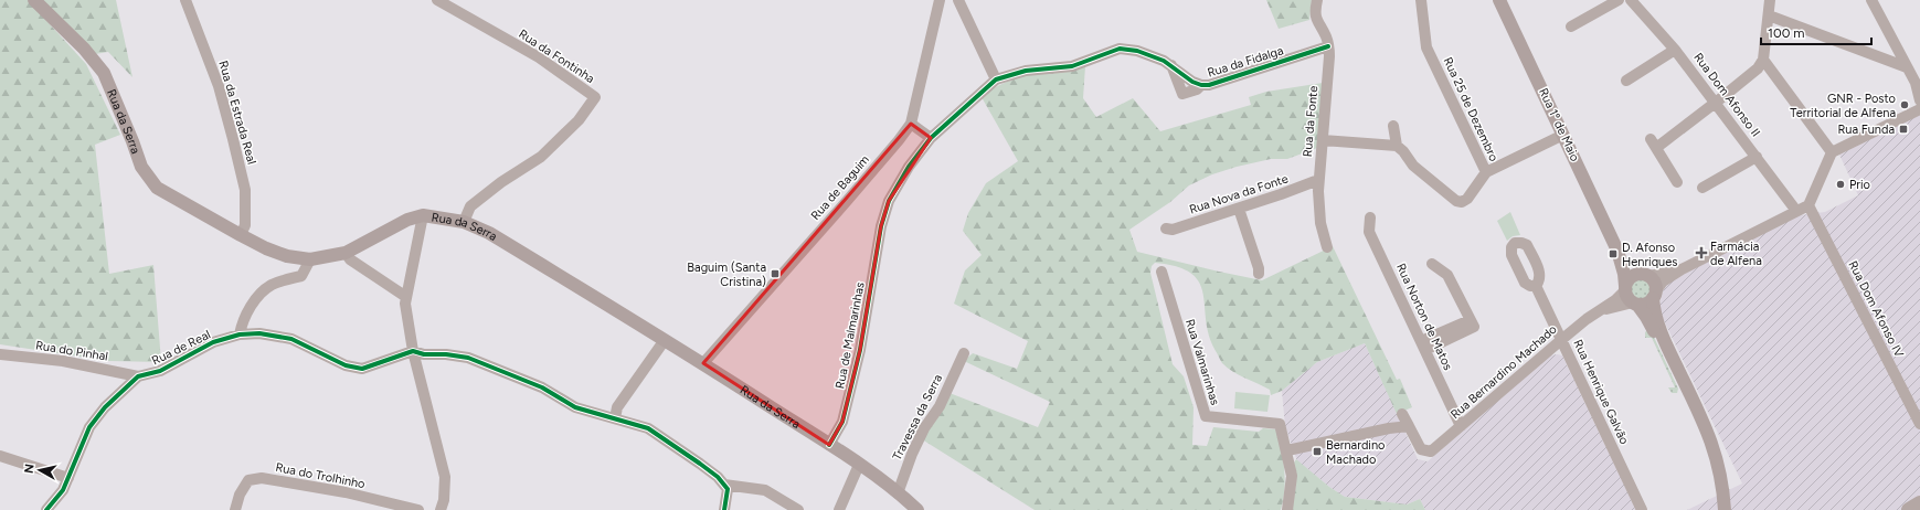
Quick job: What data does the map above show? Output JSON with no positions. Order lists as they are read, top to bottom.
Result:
{
  "streets": {
    "main road": ["Rua da Serra", "Rua 1º de Maio"],
    "street": [
      "Rua da Fontinha",
      "Rua da Fidalga",
      "Rua Dom Afonso II",
      "Rua 25 de Dezembro",
      "Rua da Estrada Real",
      "Rua da Fonte",
      "Rua de Baguim",
      "Rua Nova da Fonte",
      "Rua Dom Afonso IV",
      "Rua Norton de Matos",
      "Rua de Malmarinhas",
      "Rua de Real",
      "Rua do Pinhal",
      "Rua Valmarinhas",
      "Rua Bernardino Machado",
      "Rua Henrique Galvão",
      "Travessa da Serra",
      "Rua do Trolhinho"
    ]
  },
  "crossings": [
    ["Rua da Fontinha", "Rua da Serra"],
    ["Rua da Fidalga", "Rua da Fonte"],
    ["Rua da Fidalga", "Rua de Malmarinhas"],
    ["Rua 25 de Dezembro", "Rua 1º de Maio"],
    ["Rua da Estrada Real", "Rua da Serra"],
    ["Rua da Serra", "Rua de Baguim"],
    ["Rua da Serra", "Rua de Malmarinhas"],
    ["Rua da Serra", "Travessa da Serra"],
    ["Rua da Fonte", "Rua Nova da Fonte"],
    ["Rua 1º de Maio", "Rua Bernardino Machado"],
    ["Rua Norton de Matos", "Rua Bernardino Machado"],
    ["Rua de Real", "Rua do Pinhal"],
    ["Rua Bernardino Machado", "Rua Henrique Galvão"]
  ],
  "places": {
    "other": ["GNR - Posto Territorial de Alfena", "Prio"],
    "transit": [
      "Rua Funda",
      "D. Afonso Henriques",
      "Baguim (Santa Cristina)",
      "Bernardino Machado"
    ],
    "health": ["Farmácia de Alfena"]
  },
  "scale_bar": "100 m",
  "north": "left"
}
